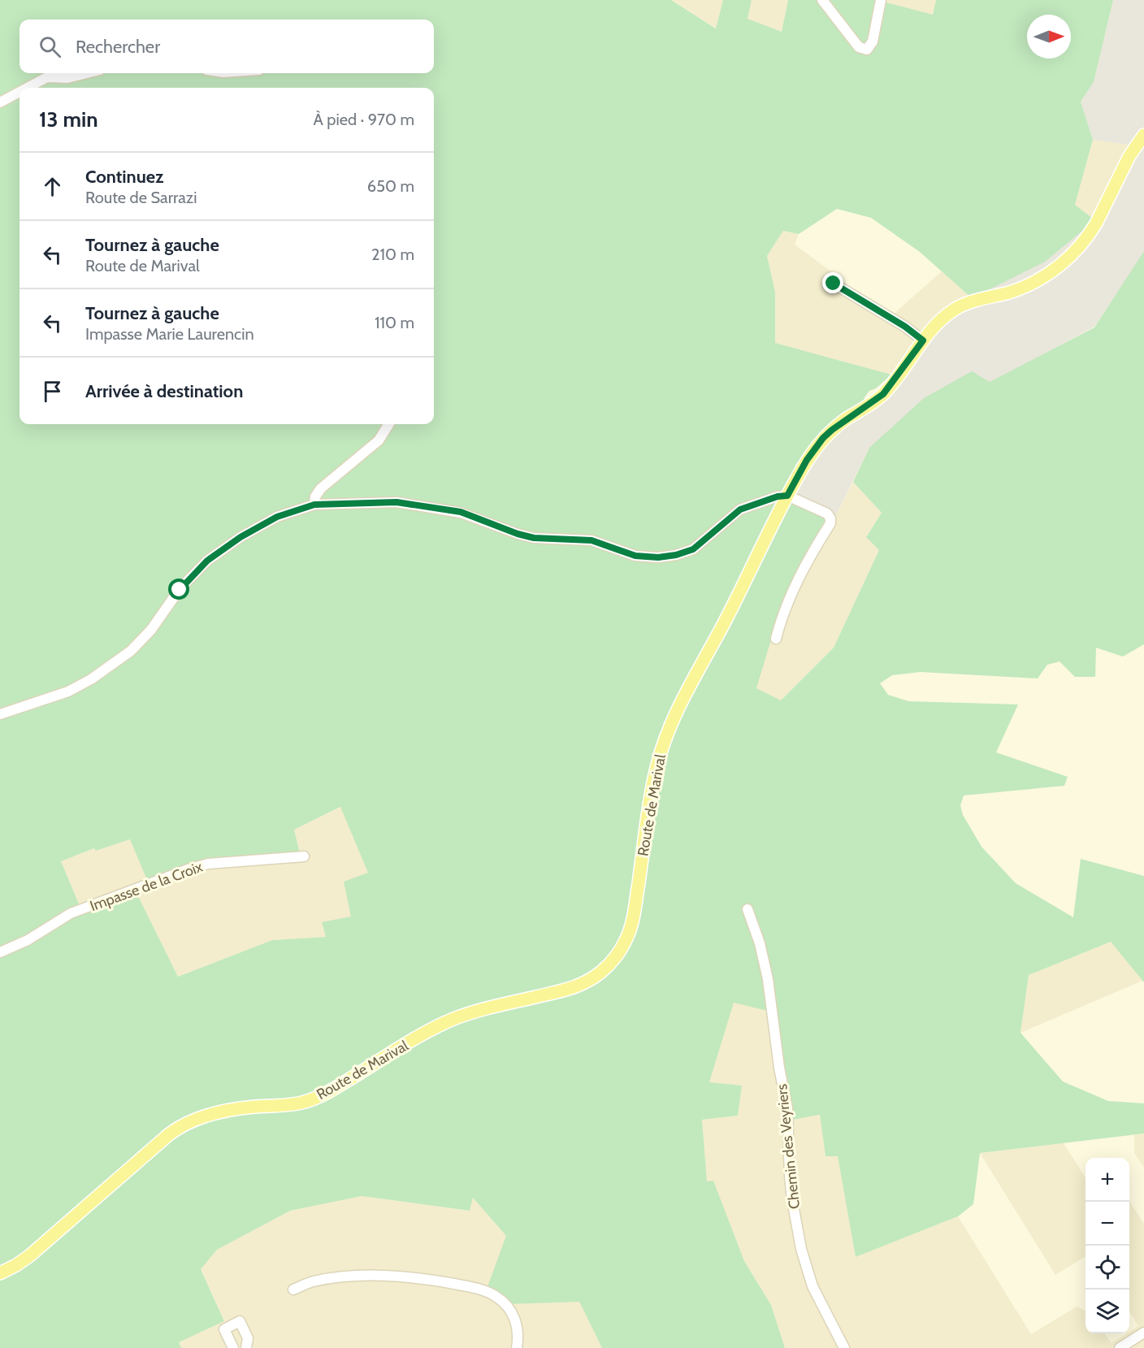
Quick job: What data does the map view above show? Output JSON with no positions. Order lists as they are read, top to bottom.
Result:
{
  "streets": {
    "main road": ["Route de Marival"],
    "street": ["Impasse de la Croix", "Chemin des Veyriers"]
  },
  "north": "right",
  "page": {
    "search": "Rechercher",
    "heading": ["13 min", "À pied · 970 m"],
    "list": [
      ["Continuez", "Route de Sarrazi", "650 m"],
      ["Tournez à gauche", "Route de Marival", "210 m"],
      ["Tournez à gauche", "Impasse Marie Laurencin", "110 m"],
      "Arrivée à destination"
    ],
    "map_buttons": ["+", "−"]
  }
}
